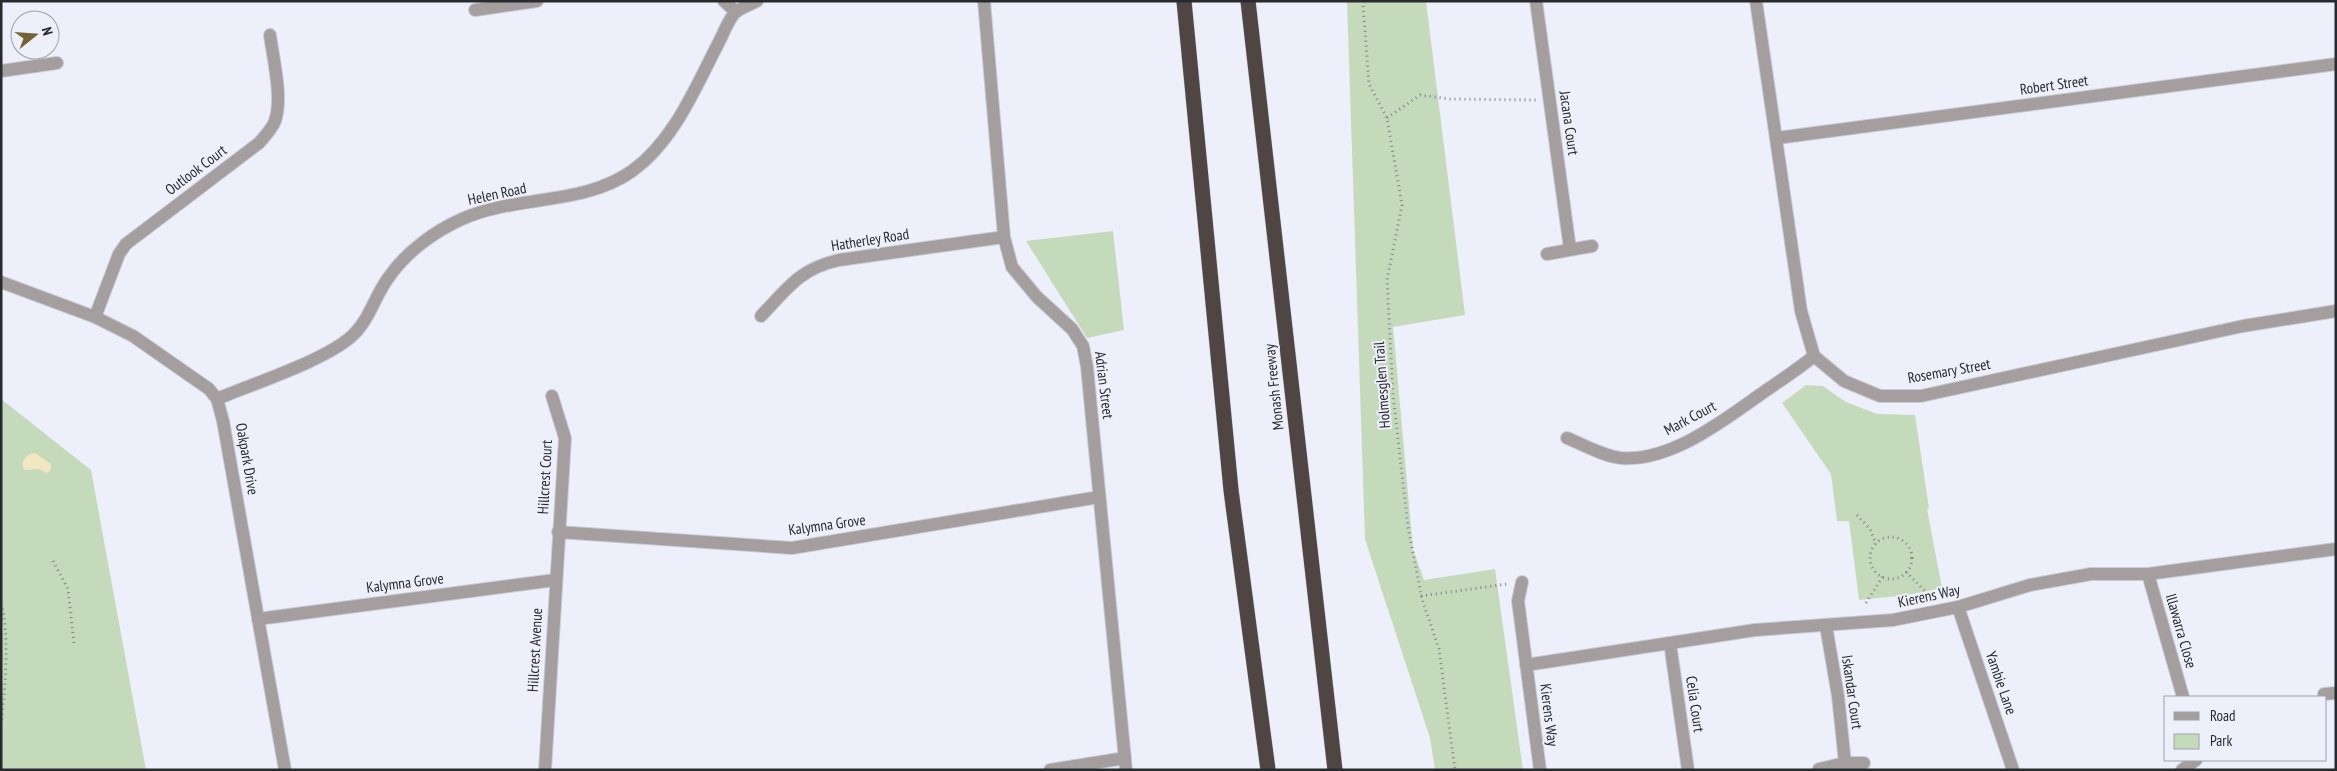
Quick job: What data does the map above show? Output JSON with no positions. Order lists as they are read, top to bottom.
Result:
{
  "streets": {
    "highway": ["Monash Freeway"],
    "street": [
      "Robert Street",
      "Jacana Court",
      "Outlook Court",
      "Helen Road",
      "Hatherley Road",
      "Rosemary Street",
      "Adrian Street",
      "Mark Court",
      "Oakpark Drive",
      "Hillcrest Court",
      "Kalymna Grove",
      "Kierens Way",
      "Illawarra Close",
      "Hillcrest Avenue",
      "Yambie Lane",
      "Iskandar Court",
      "Celia Court"
    ],
    "path": ["Holmesglen Trail"]
  },
  "crossings": [
    ["Helen Road", "Oakpark Drive"],
    ["Hatherley Road", "Adrian Street"],
    ["Rosemary Street", "Mark Court"],
    ["Adrian Street", "Kalymna Grove"],
    ["Oakpark Drive", "Kalymna Grove"],
    ["Hillcrest Court", "Kalymna Grove"],
    ["Hillcrest Court", "Hillcrest Avenue"],
    ["Kalymna Grove", "Hillcrest Avenue"],
    ["Kierens Way", "Illawarra Close"],
    ["Kierens Way", "Yambie Lane"],
    ["Kierens Way", "Iskandar Court"],
    ["Kierens Way", "Celia Court"]
  ],
  "legend": ["Road", "Park"],
  "north": "right"
}
